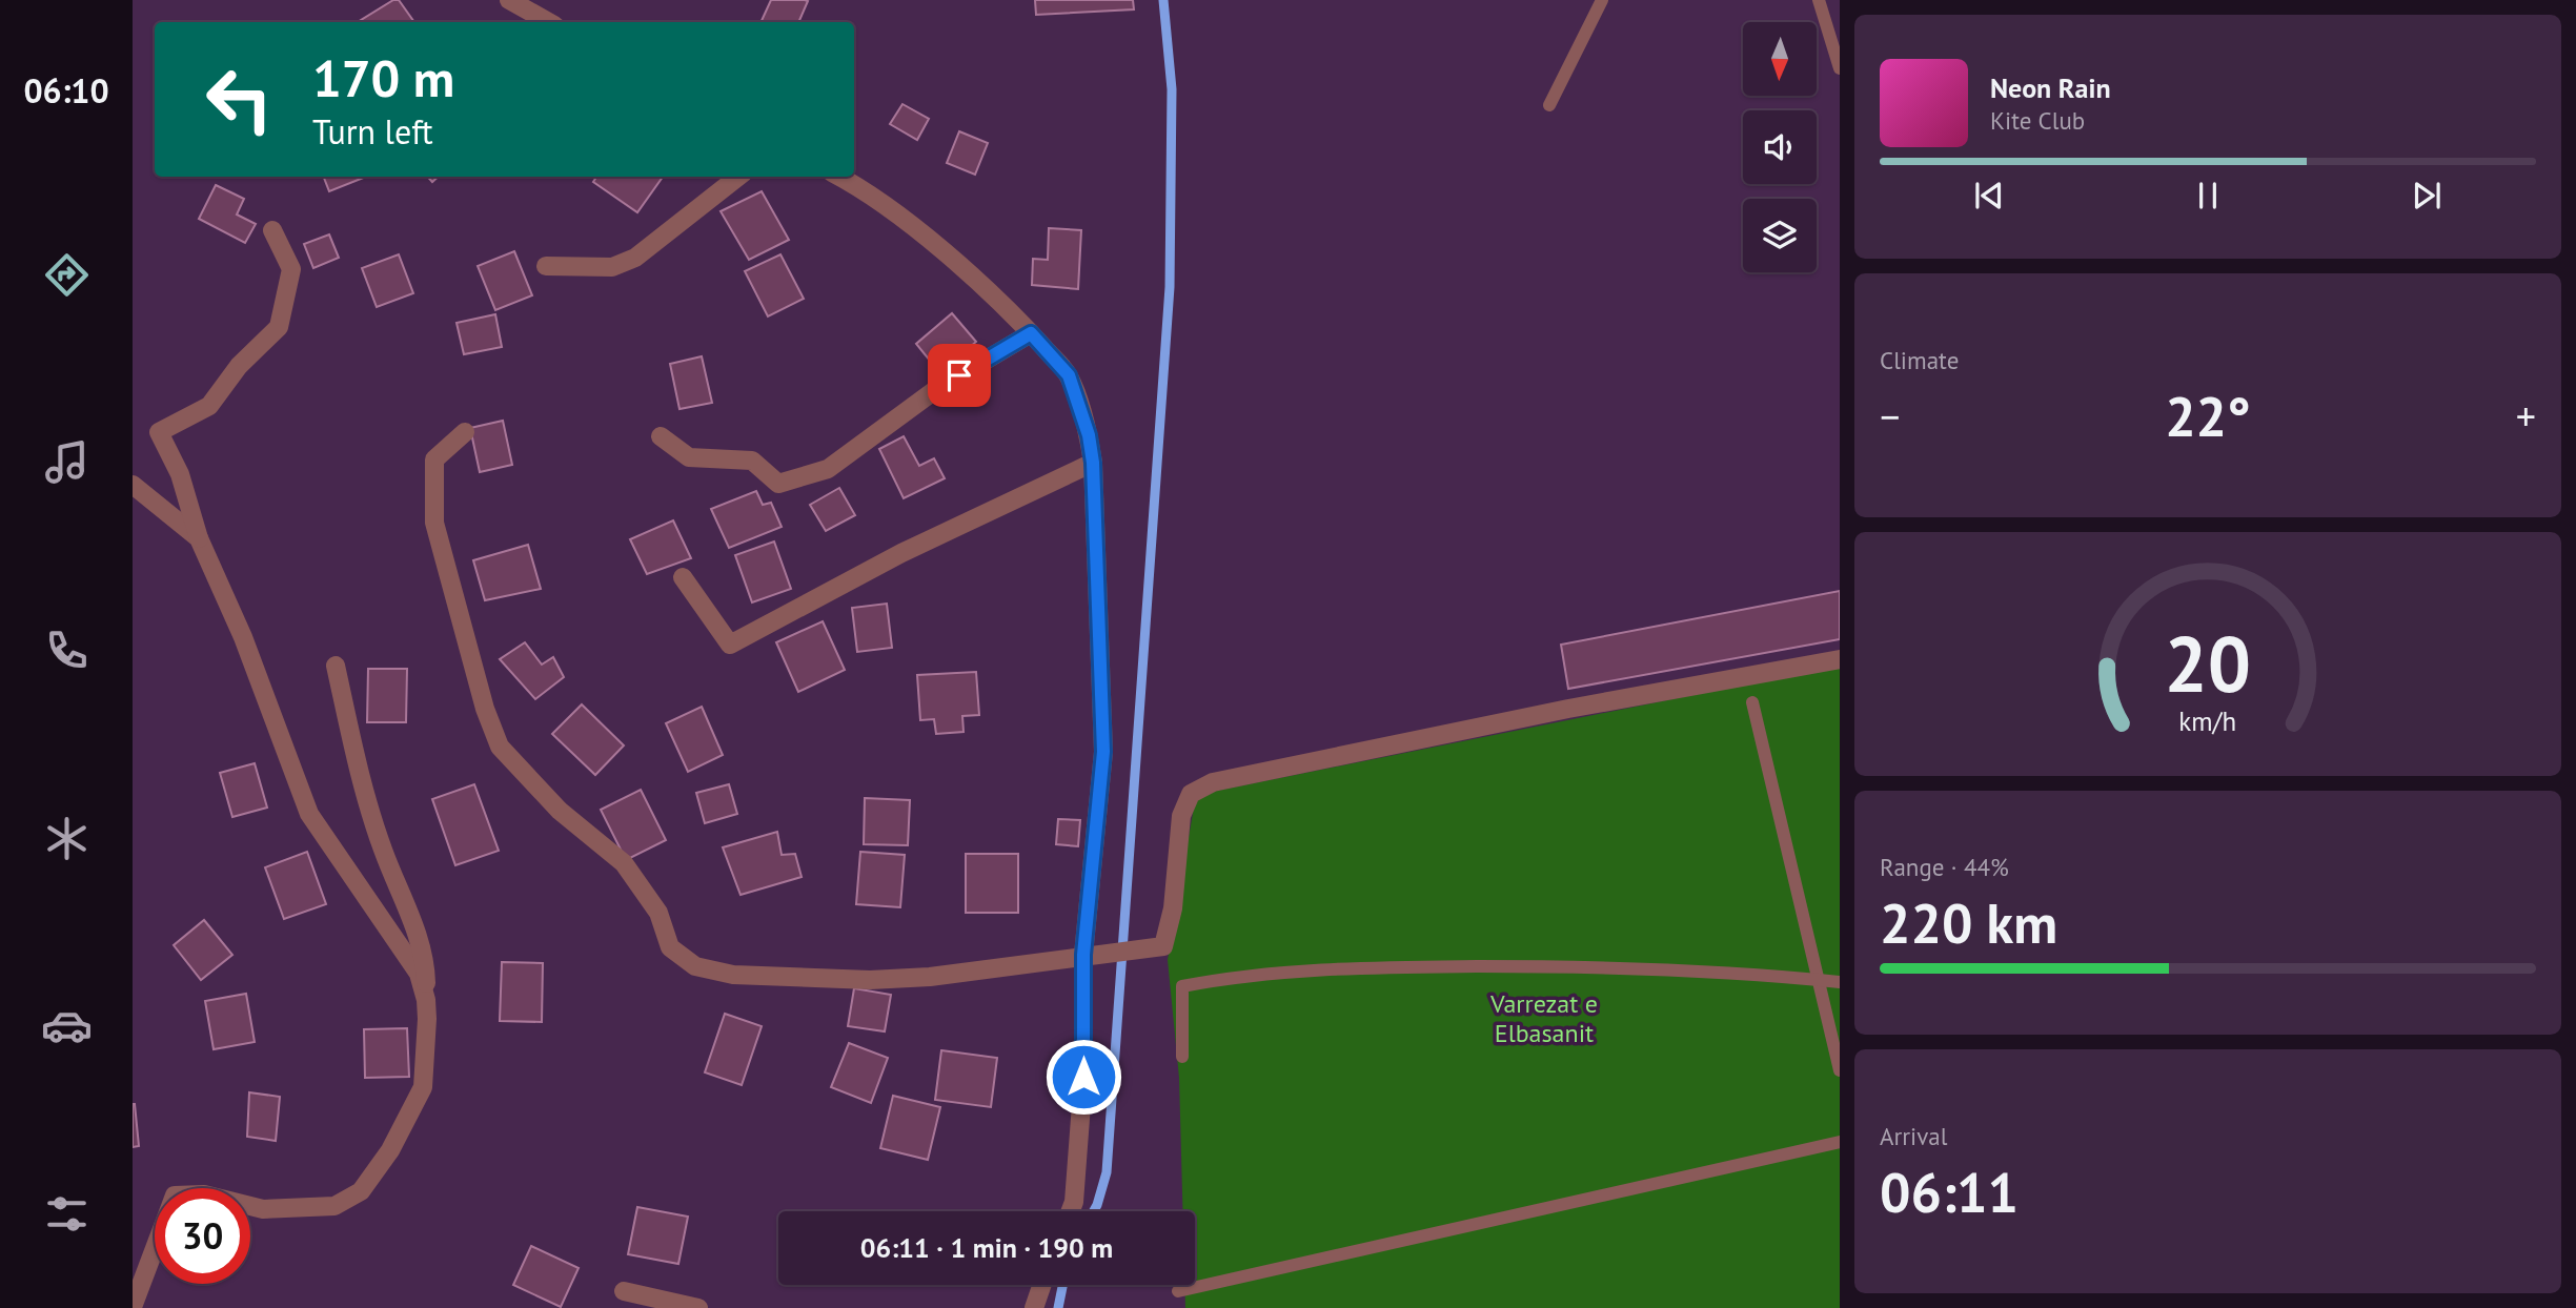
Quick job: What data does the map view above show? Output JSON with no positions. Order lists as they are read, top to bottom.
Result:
{
  "parks": ["Varrezat e Elbasanit"],
  "north": "bottom",
  "page": {
    "tabs": "06:10",
    "turn": ["170 m", "Turn left"],
    "song": ["Neon Rain", "Kite Club"],
    "tile": [
      "Climate",
      ["Range · 44%", "220 km"],
      ["Arrival", "06:11"]
    ],
    "heat": ["−", "22°", "+"],
    "limit": "30",
    "trip": "06:11 · 1 min · 190 m",
    "gauge": ["20", "km/h"]
  }
}
